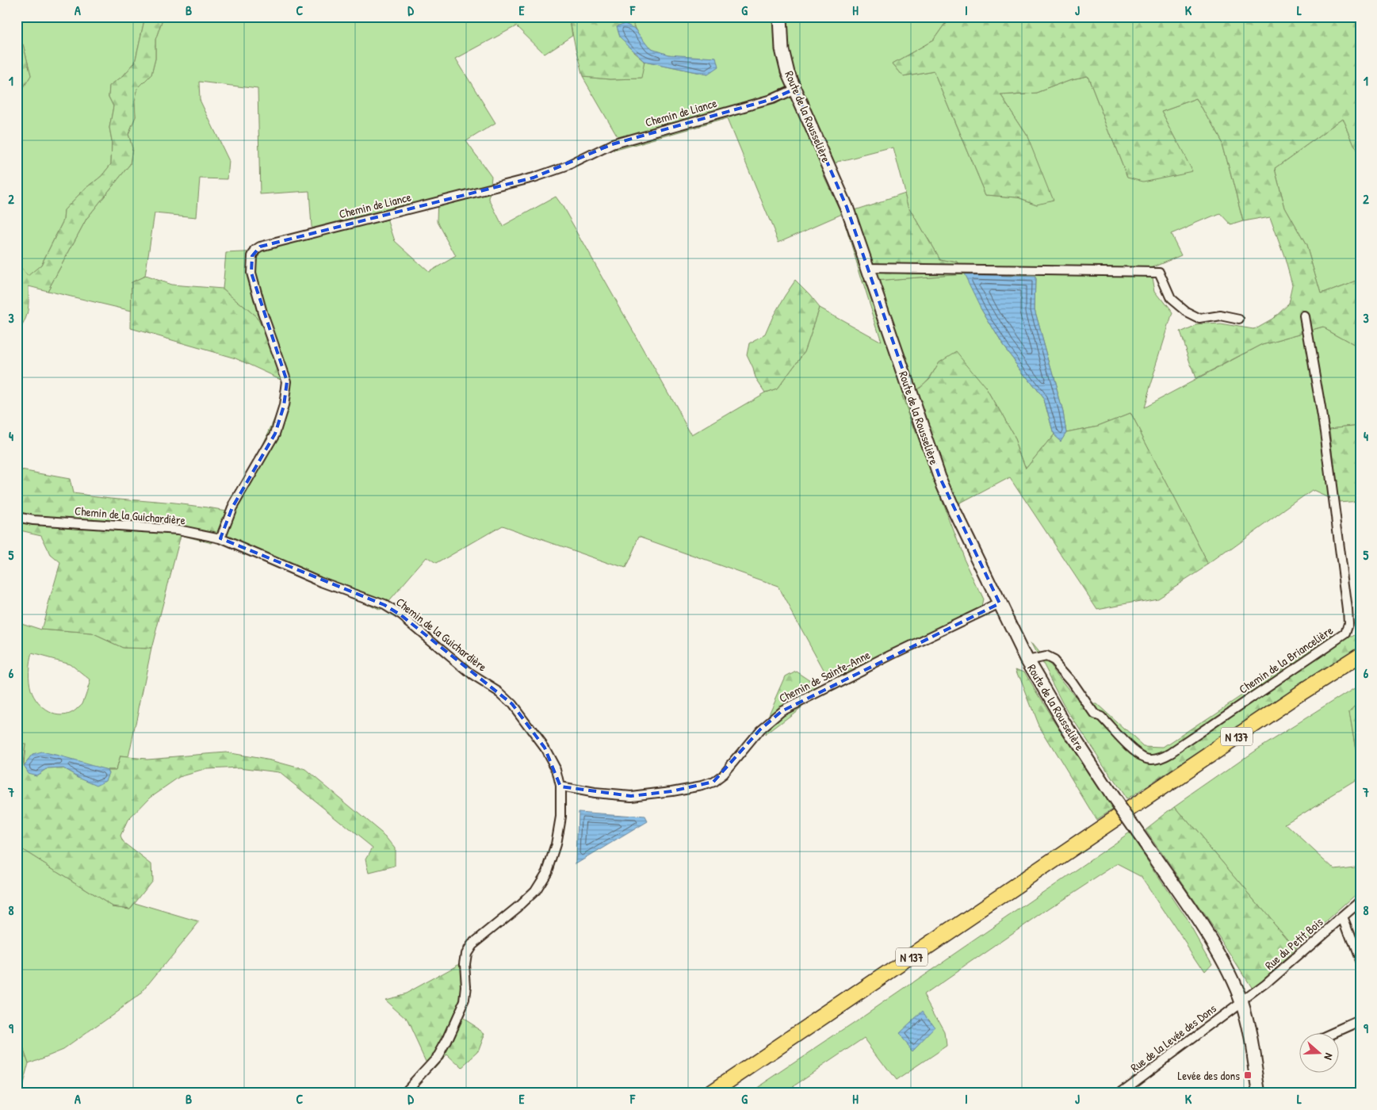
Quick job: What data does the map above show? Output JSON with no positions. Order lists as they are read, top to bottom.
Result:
{
  "streets": {
    "highway": ["N 137"],
    "street": [
      "Chemin de Liance",
      "Route de la Rousselière",
      "Chemin de la Guichardière",
      "Chemin de la Briancelière",
      "Chemin de Sainte-Anne",
      "Rue du Petit Bois",
      "Rue de la Levée des Dons"
    ]
  },
  "crossings": [
    ["Chemin de Liance", "Route de la Rousselière"],
    ["Chemin de Liance", "Chemin de la Guichardière"],
    ["Route de la Rousselière", "Chemin de la Briancelière"],
    ["Route de la Rousselière", "Chemin de Sainte-Anne"],
    ["Route de la Rousselière", "Rue du Petit Bois"],
    ["Route de la Rousselière", "Rue de la Levée des Dons"],
    ["Chemin de la Guichardière", "Chemin de Sainte-Anne"],
    ["Rue du Petit Bois", "Rue de la Levée des Dons"]
  ],
  "places": {
    "transit": ["Levée des dons"]
  },
  "north": "right",
  "grid": {
    "columns": [
      "A",
      "B",
      "C",
      "D",
      "E",
      "F",
      "G",
      "H",
      "I",
      "J",
      "K",
      "L"
    ],
    "rows": [
      "1",
      "2",
      "3",
      "4",
      "5",
      "6",
      "7",
      "8",
      "9"
    ]
  }
}
